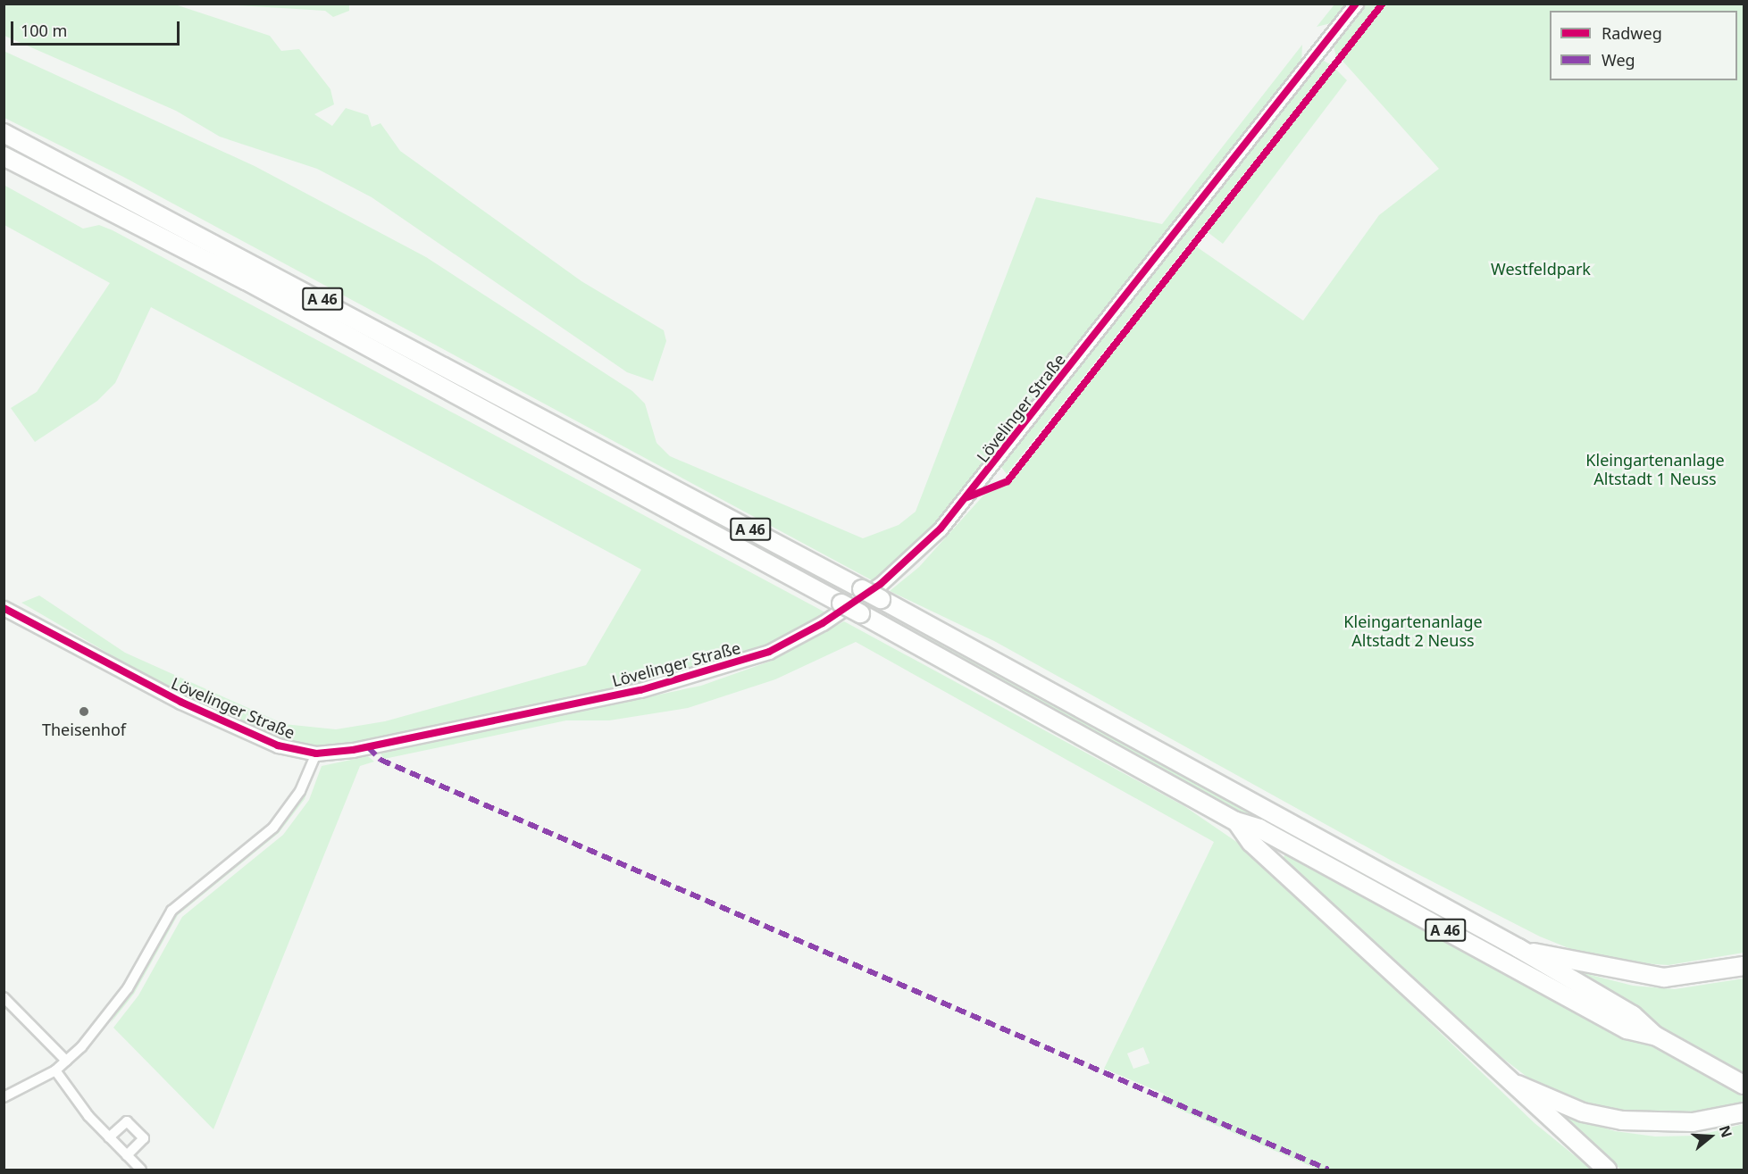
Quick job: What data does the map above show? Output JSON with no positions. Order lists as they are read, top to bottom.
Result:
{
  "streets": {
    "highway": ["A 46"],
    "street": ["Lövelinger Straße"]
  },
  "parks": ["Westfeldpark", "Kleingartenanlage Altstadt 1 Neuss", "Kleingartenanlage Altstadt 2 Neuss"],
  "places": ["Theisenhof"],
  "legend": ["Radweg", "Weg"],
  "scale_bar": "100 m",
  "north": "right"
}
